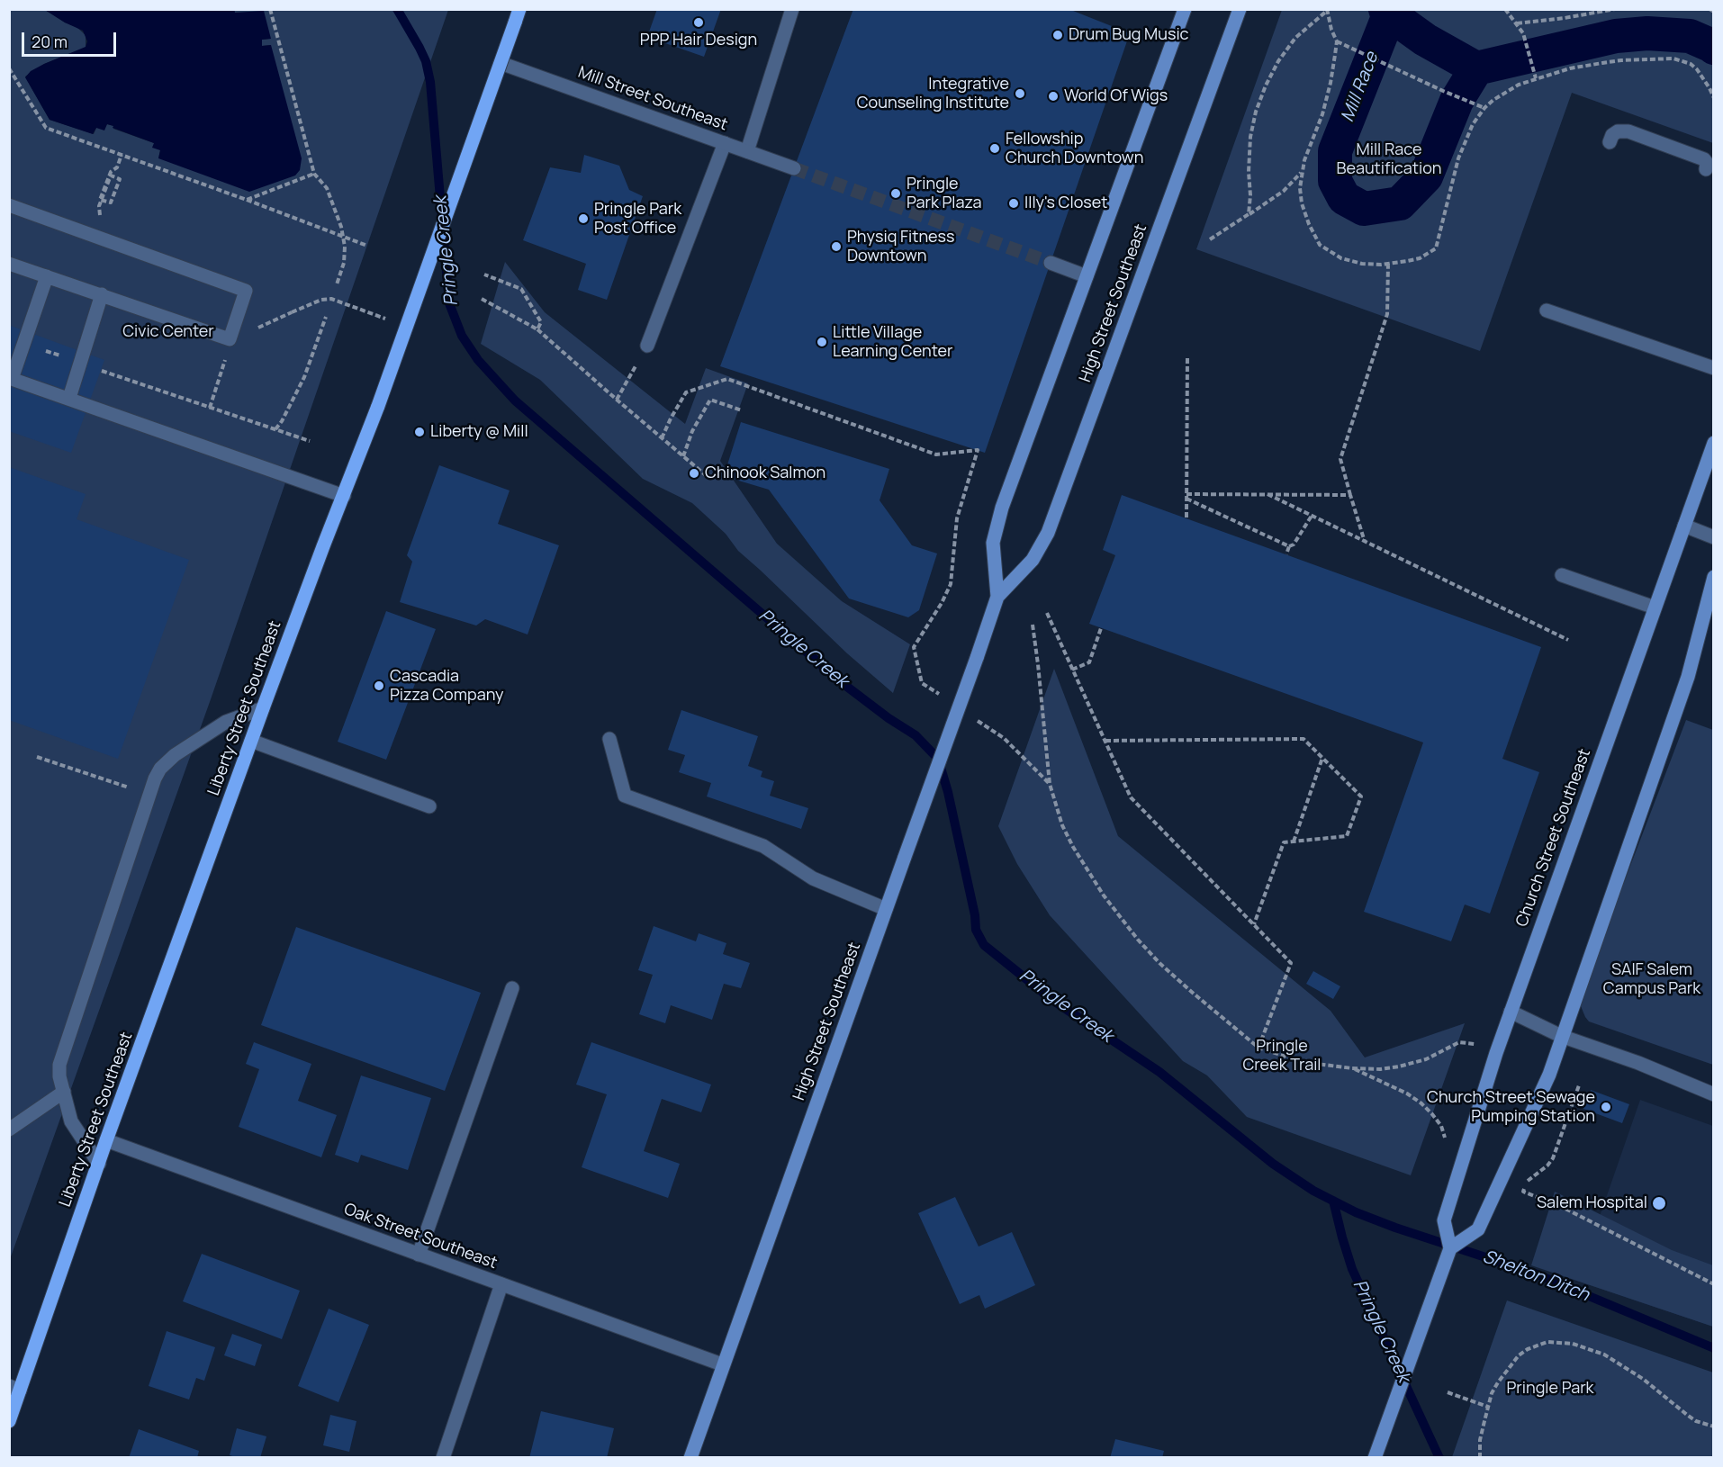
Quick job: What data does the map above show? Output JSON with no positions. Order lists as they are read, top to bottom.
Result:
{
  "streets": {
    "main road": ["Liberty Street Southeast"],
    "street": [
      "Mill Street Southeast",
      "High Street Southeast",
      "Church Street Southeast",
      "Oak Street Southeast"
    ]
  },
  "crossings": [
    ["Mill Street Southeast", "Liberty Street Southeast"],
    ["High Street Southeast", "Oak Street Southeast"],
    ["Liberty Street Southeast", "Oak Street Southeast"]
  ],
  "water": ["Mill Race", "Pringle Creek", "Shelton Ditch"],
  "parks": [
    "Mill Race Beautification",
    "Civic Center",
    "SAIF Salem Campus Park",
    "Pringle Creek Trail",
    "Pringle Park"
  ],
  "places": [
    "PPP Hair Design",
    "Drum Bug Music",
    "Integrative Counseling Institute",
    "World Of Wigs",
    "Fellowship Church Downtown",
    "Pringle Park Plaza",
    "Illy's Closet",
    "Pringle Park Post Office",
    "Physiq Fitness Downtown",
    "Little Village Learning Center",
    "Liberty @ Mill",
    "Chinook Salmon",
    "Cascadia Pizza Company",
    "Church Street Sewage Pumping Station",
    "Salem Hospital"
  ],
  "scale_bar": "20 m"
}
